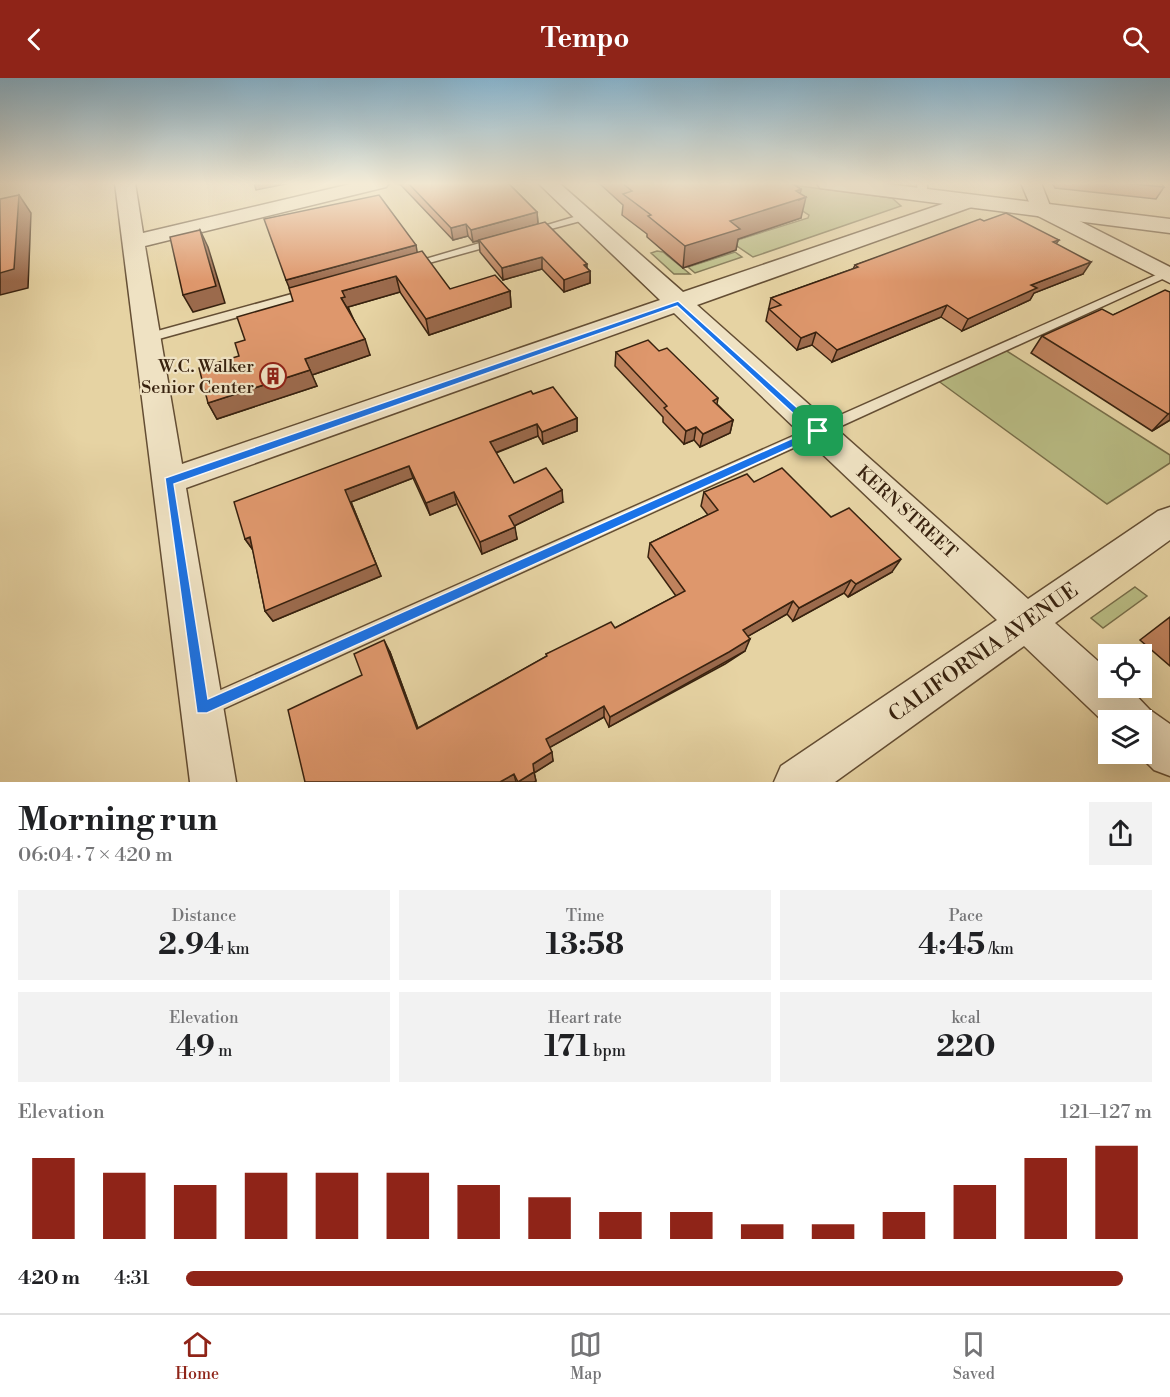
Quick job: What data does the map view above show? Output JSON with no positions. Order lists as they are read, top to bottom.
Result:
{
  "streets": {
    "street": ["KERN STREET", "CALIFORNIA AVENUE"]
  },
  "crossings": [
    ["KERN STREET", "CALIFORNIA AVENUE"]
  ],
  "places": {
    "building": ["W.C. Walker Senior Center"]
  },
  "page": {
    "header": "Tempo",
    "heading": ["Morning run", "06:04 · 7 × 420 m"],
    "stats": [
      ["Distance", "2.94 km"],
      ["Time", "13:58"],
      ["Pace", "4:45 /km"],
      ["Elevation", "49 m"],
      ["Heart rate", "171 bpm"],
      ["kcal", "220"]
    ],
    "chart": ["Elevation", "121–127 m"],
    "list": [
      {
        "name": "420 m",
        "note": "4:31"
      }
    ],
    "tabs": ["Home", "Map", "Saved"]
  }
}
